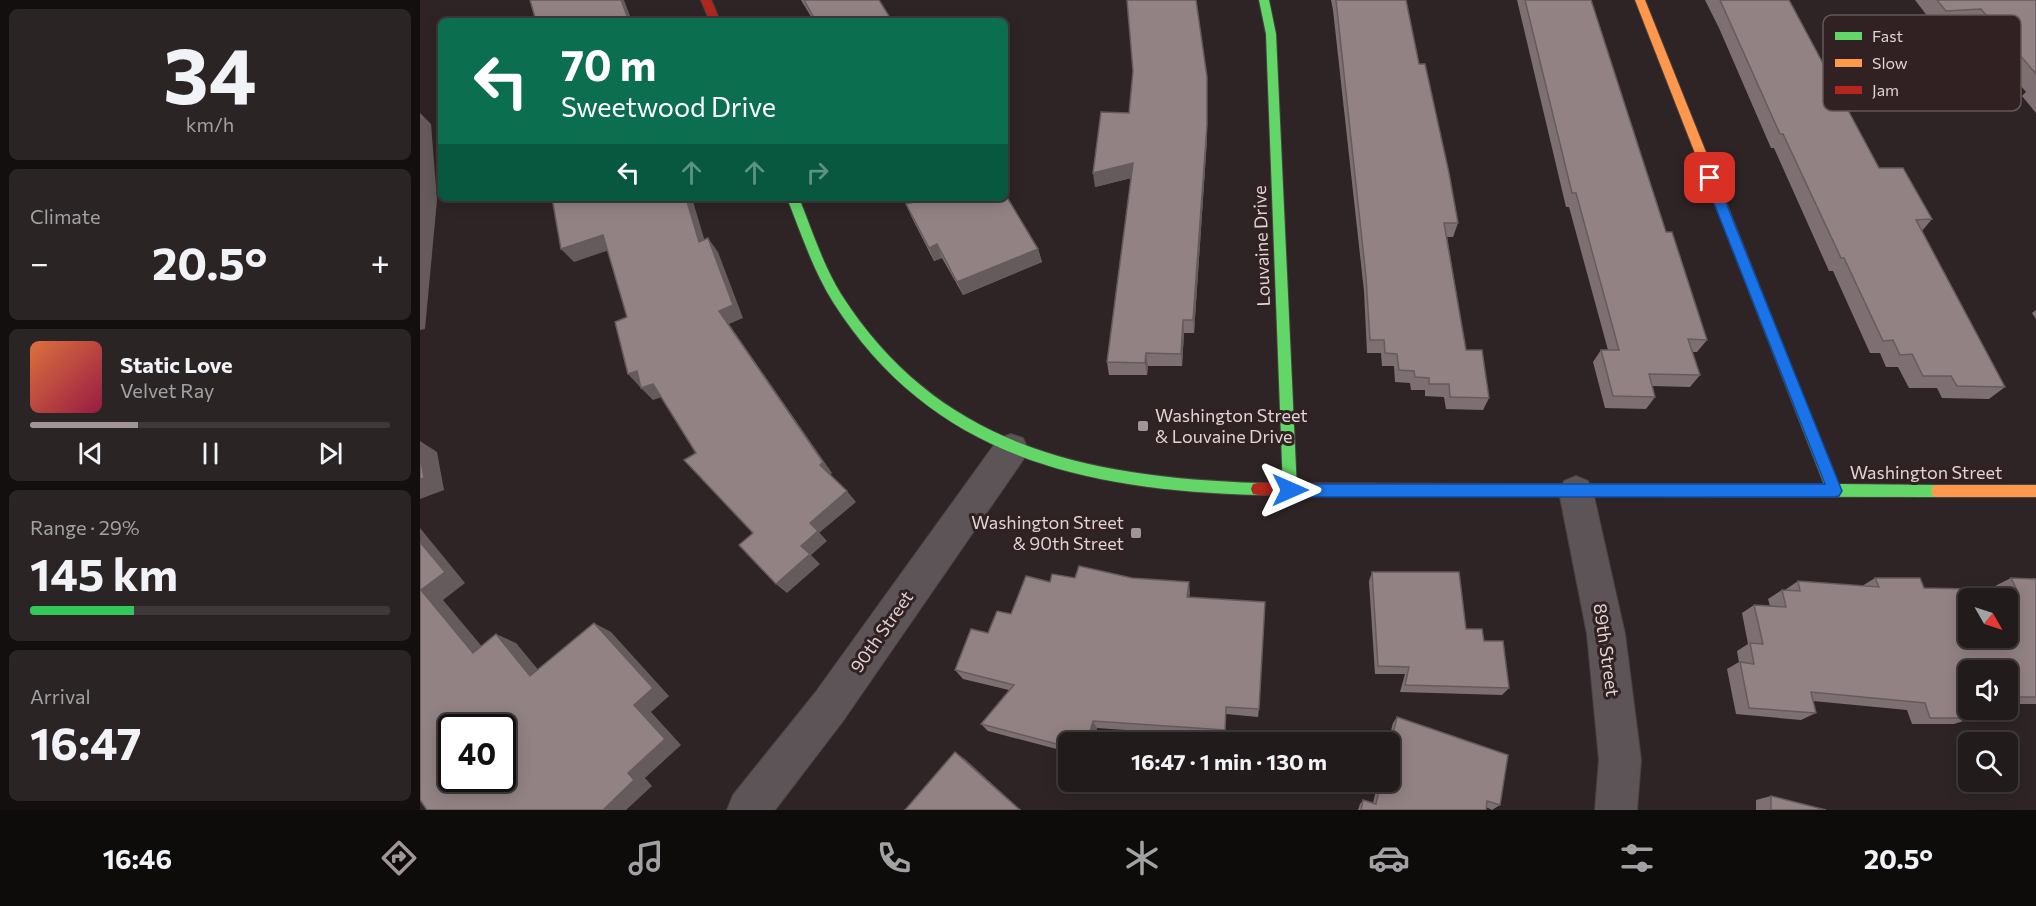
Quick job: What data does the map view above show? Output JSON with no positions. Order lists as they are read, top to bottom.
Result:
{
  "streets": {
    "street": [
      "Louvaine Drive",
      "Washington Street",
      "90th Street",
      "89th Street"
    ]
  },
  "crossings": [
    ["Louvaine Drive", "Washington Street"],
    ["Washington Street", "90th Street"],
    ["Washington Street", "89th Street"]
  ],
  "places": {
    "transit": ["Washington Street & Louvaine Drive", "Washington Street & 90th Street"]
  },
  "legend": ["Fast", "Slow", "Jam"],
  "north": "bottom right",
  "page": {
    "tile": [
      ["34", "km/h"],
      "Climate",
      ["Range · 29%", "145 km"],
      ["Arrival", "16:47"]
    ],
    "turn": ["70 m", "Sweetwood Drive"],
    "heat": ["−", "20.5°", "+"],
    "song": ["Static Love", "Velvet Ray"],
    "limit": "40",
    "trip": "16:47 · 1 min · 130 m",
    "tabs": ["16:46", "20.5°"]
  }
}
